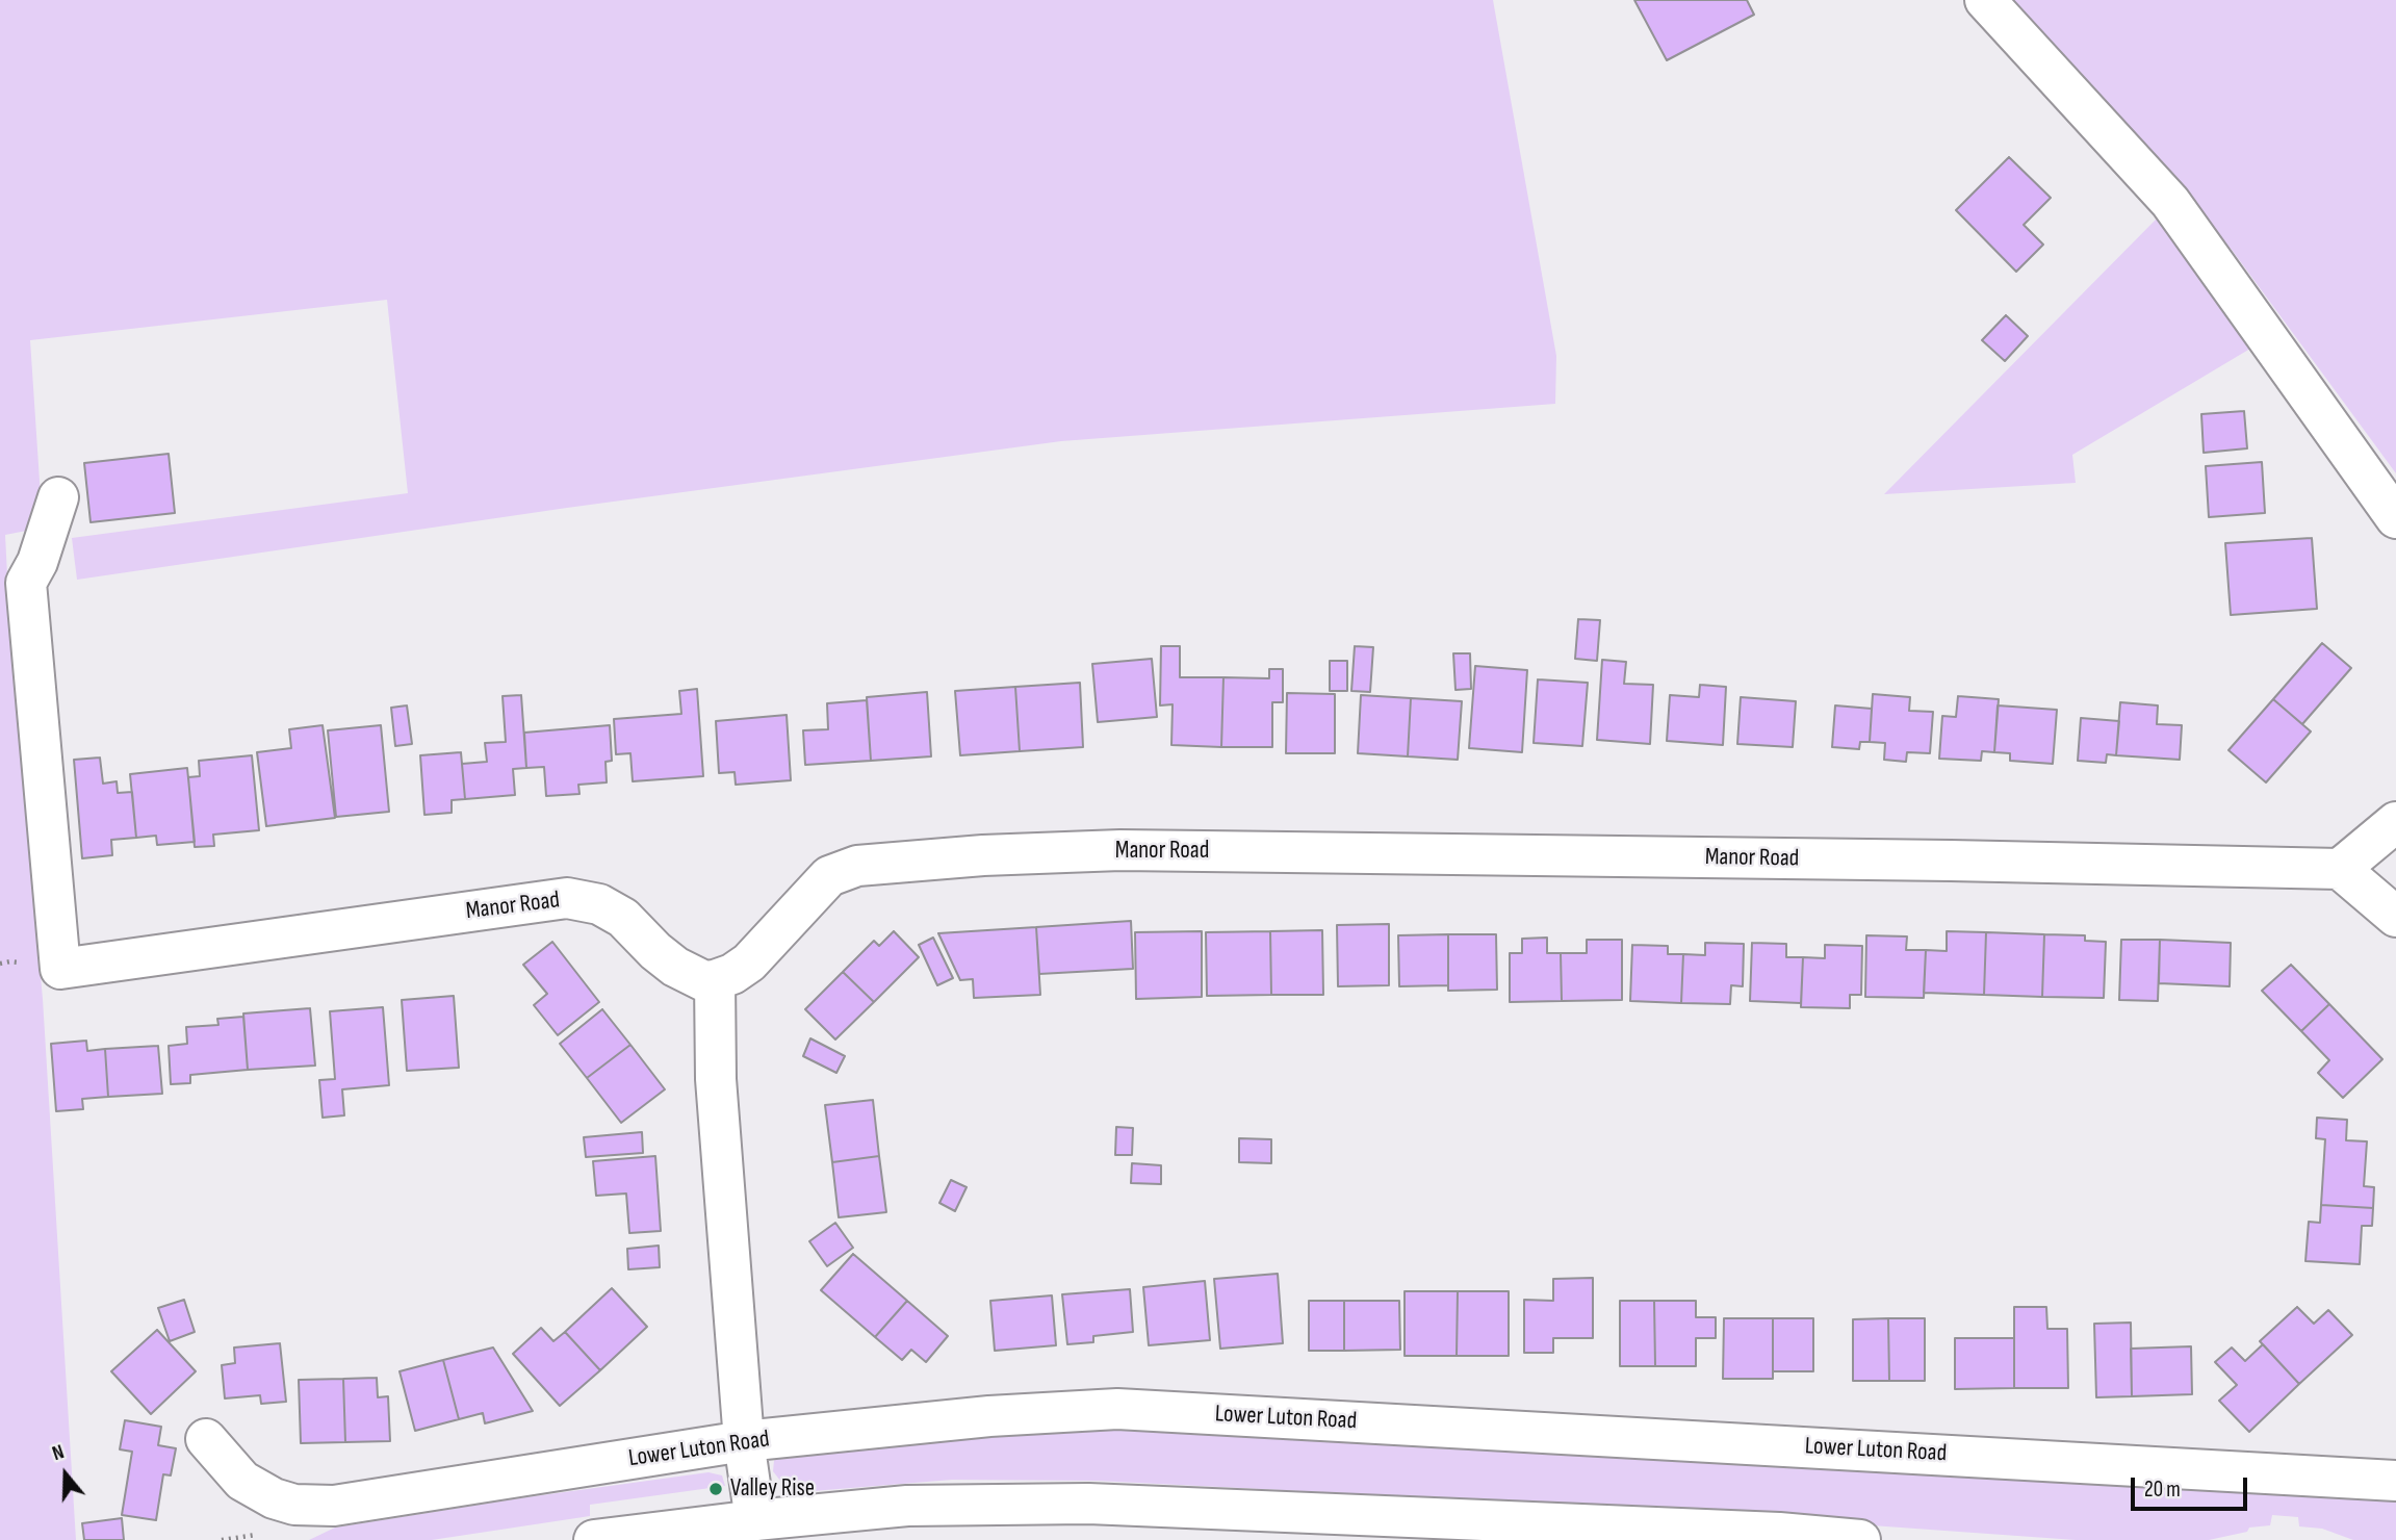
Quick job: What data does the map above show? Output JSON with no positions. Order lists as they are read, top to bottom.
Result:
{
  "streets": {
    "street": ["Manor Road", "Lower Luton Road"]
  },
  "places": ["Valley Rise"],
  "scale_bar": "20 m",
  "north": "top"
}
